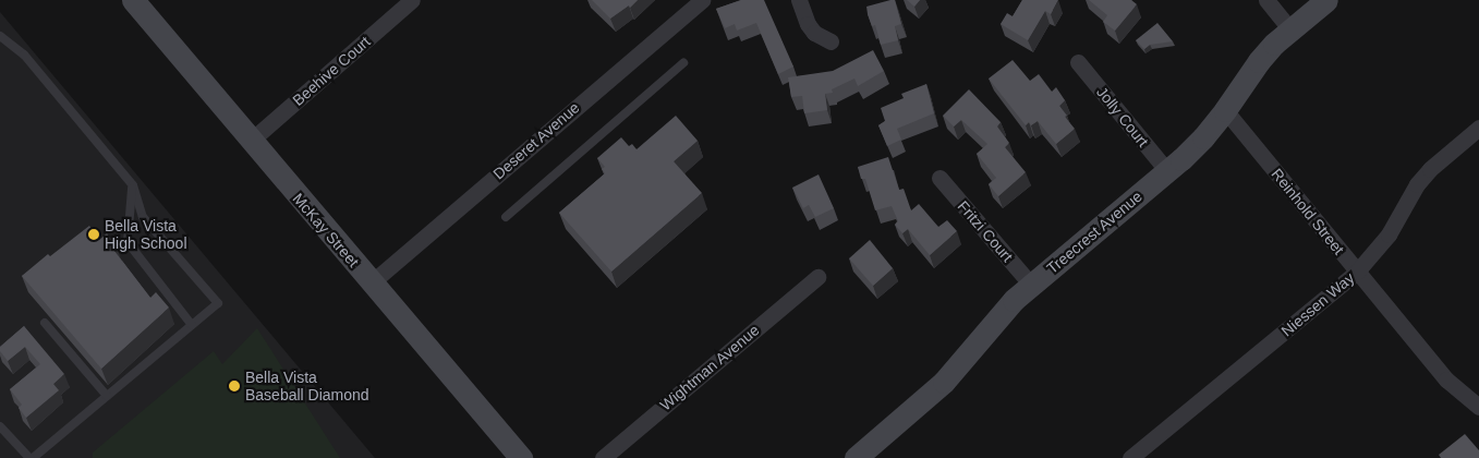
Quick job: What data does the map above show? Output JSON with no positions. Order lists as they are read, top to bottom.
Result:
{
  "streets": {
    "street": [
      "Beehive Court",
      "Jolly Court",
      "Deseret Avenue",
      "Reinhold Street",
      "McKay Street",
      "Fritzi Court",
      "Treecrest Avenue",
      "Niessen Way",
      "Wightman Avenue"
    ]
  },
  "crossings": [
    ["Beehive Court", "McKay Street"],
    ["Jolly Court", "Treecrest Avenue"],
    ["Deseret Avenue", "McKay Street"],
    ["Reinhold Street", "Treecrest Avenue"],
    ["Reinhold Street", "Niessen Way"],
    ["Fritzi Court", "Treecrest Avenue"]
  ],
  "places": ["Bella Vista High School", "Bella Vista Baseball Diamond"]
}
